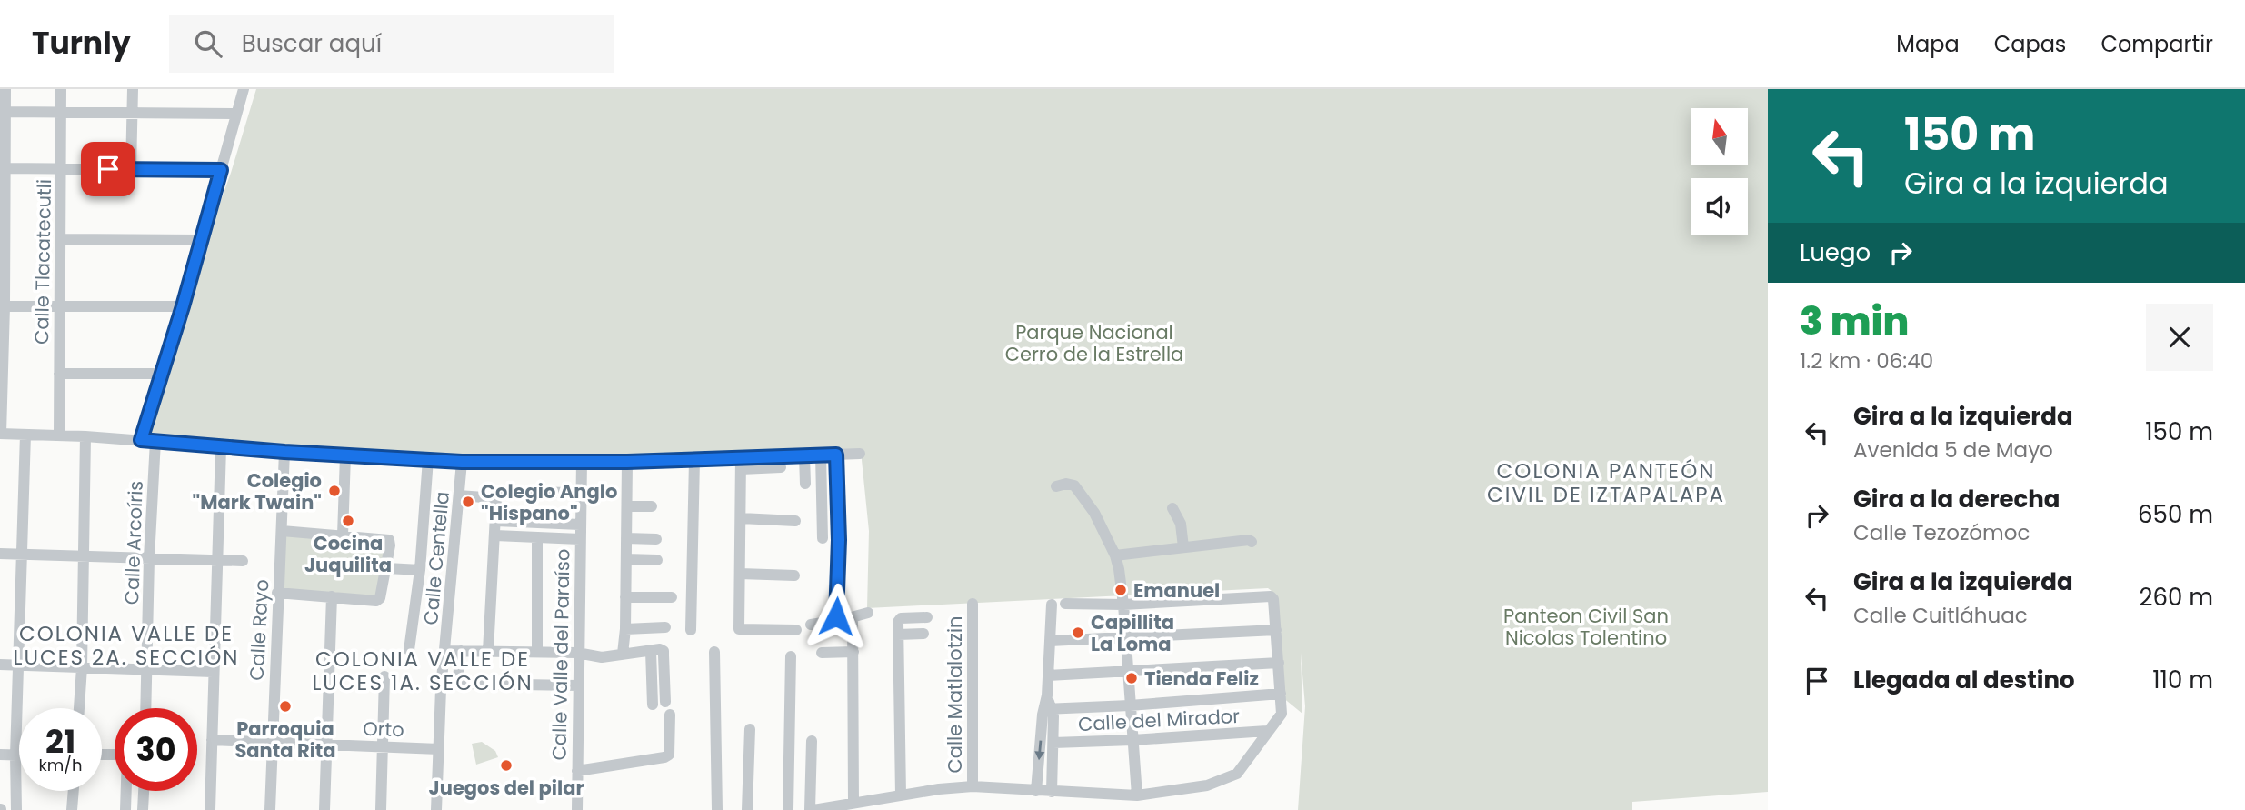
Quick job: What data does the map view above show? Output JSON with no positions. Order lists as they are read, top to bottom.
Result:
{
  "streets": {
    "street": [
      "Calle Tlacatecutli",
      "Calle Arcoíris",
      "Calle Centella",
      "Calle Rayo",
      "Calle Valle del Paraíso",
      "Calle Matlalotzin",
      "Calle del Mirador",
      "Orto"
    ]
  },
  "crossings": [
    ["Calle Centella", "Orto"],
    ["Calle Rayo", "Orto"]
  ],
  "districts": ["COLONIA PANTEÓN CIVIL DE IZTAPALAPA", "COLONIA VALLE DE LUCES 2A. SECCIÓN", "COLONIA VALLE DE LUCES 1A. SECCIÓN"],
  "parks": ["Parque Nacional Cerro de la Estrella", "Panteon Civil San Nicolas Tolentino"],
  "places": [
    "Colegio \"Mark Twain\"",
    "Colegio Anglo \"Hispano\"",
    "Cocina Juquilita",
    "Emanuel",
    "Capillita La Loma",
    "Tienda Feliz",
    "Parroquia Santa Rita",
    "Juegos del pilar"
  ],
  "north": "top",
  "page": {
    "header": "Turnly",
    "search": "Buscar aquí",
    "nav": ["Mapa", "Capas", "Compartir"],
    "turn": ["150 m", "Gira a la izquierda"],
    "then": "Luego",
    "heading": ["3 min", "1.2 km · 06:40"],
    "list": [
      {
        "name": "Gira a la izquierda",
        "note": "Avenida 5 de Mayo",
        "value": "150 m"
      },
      {
        "name": "Gira a la derecha",
        "note": "Calle Tezozómoc",
        "value": "650 m"
      },
      {
        "name": "Gira a la izquierda",
        "note": "Calle Cuitláhuac",
        "value": "260 m"
      },
      {
        "name": "Llegada al destino",
        "value": "110 m"
      }
    ],
    "speed": "21 km/h",
    "limit": "30"
  }
}
